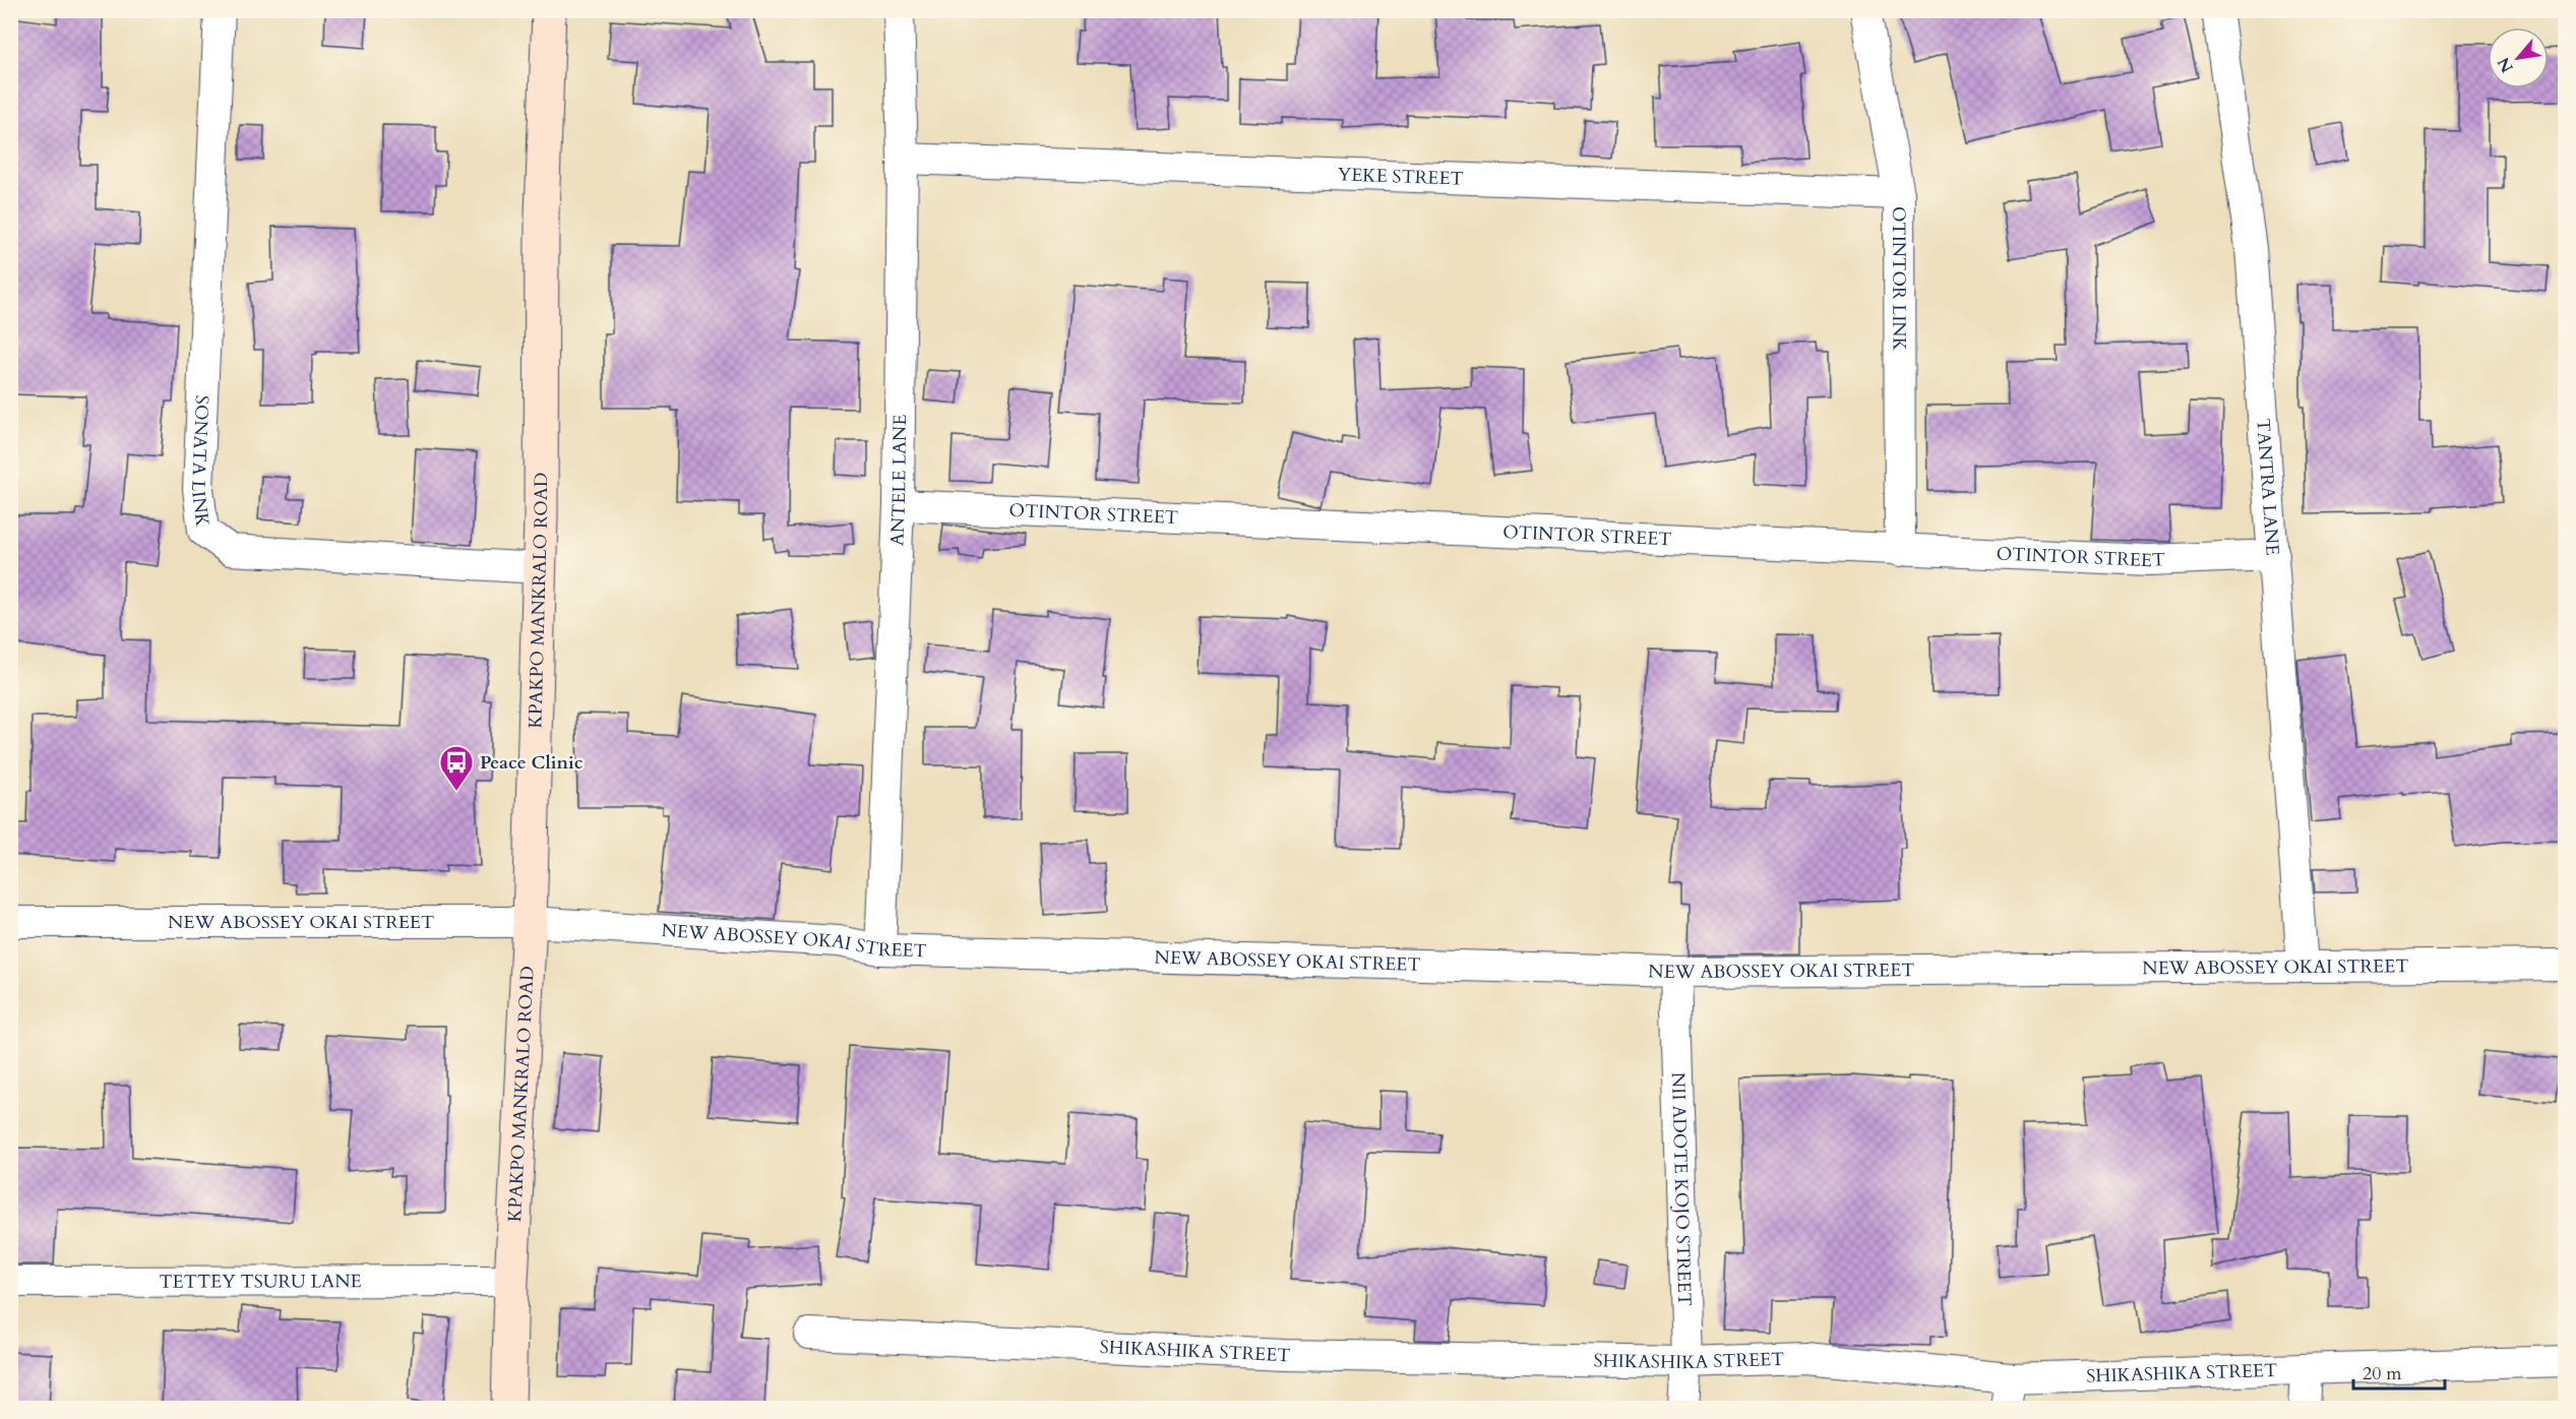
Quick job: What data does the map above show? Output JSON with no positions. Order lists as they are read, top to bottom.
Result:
{
  "streets": {
    "street": [
      "YEKE STREET",
      "OTINTOR LINK",
      "SONATA LINK",
      "ANTELE LANE",
      "TANTRA LANE",
      "OTINTOR STREET",
      "KPAKPO MANKRALO ROAD",
      "NEW ABOSSEY OKAI STREET",
      "NII ADOTE KOJO STREET",
      "TETTEY TSURU LANE",
      "SHIKASHIKA STREET"
    ]
  },
  "crossings": [
    ["YEKE STREET", "OTINTOR LINK"],
    ["YEKE STREET", "ANTELE LANE"],
    ["OTINTOR LINK", "OTINTOR STREET"],
    ["SONATA LINK", "KPAKPO MANKRALO ROAD"],
    ["ANTELE LANE", "OTINTOR STREET"],
    ["ANTELE LANE", "NEW ABOSSEY OKAI STREET"],
    ["TANTRA LANE", "OTINTOR STREET"],
    ["TANTRA LANE", "NEW ABOSSEY OKAI STREET"],
    ["KPAKPO MANKRALO ROAD", "NEW ABOSSEY OKAI STREET"],
    ["KPAKPO MANKRALO ROAD", "TETTEY TSURU LANE"],
    ["NEW ABOSSEY OKAI STREET", "NII ADOTE KOJO STREET"],
    ["NII ADOTE KOJO STREET", "SHIKASHIKA STREET"]
  ],
  "places": {
    "bus stop": ["Peace Clinic"]
  },
  "scale_bar": "20 m",
  "north": "bottom left"
}
